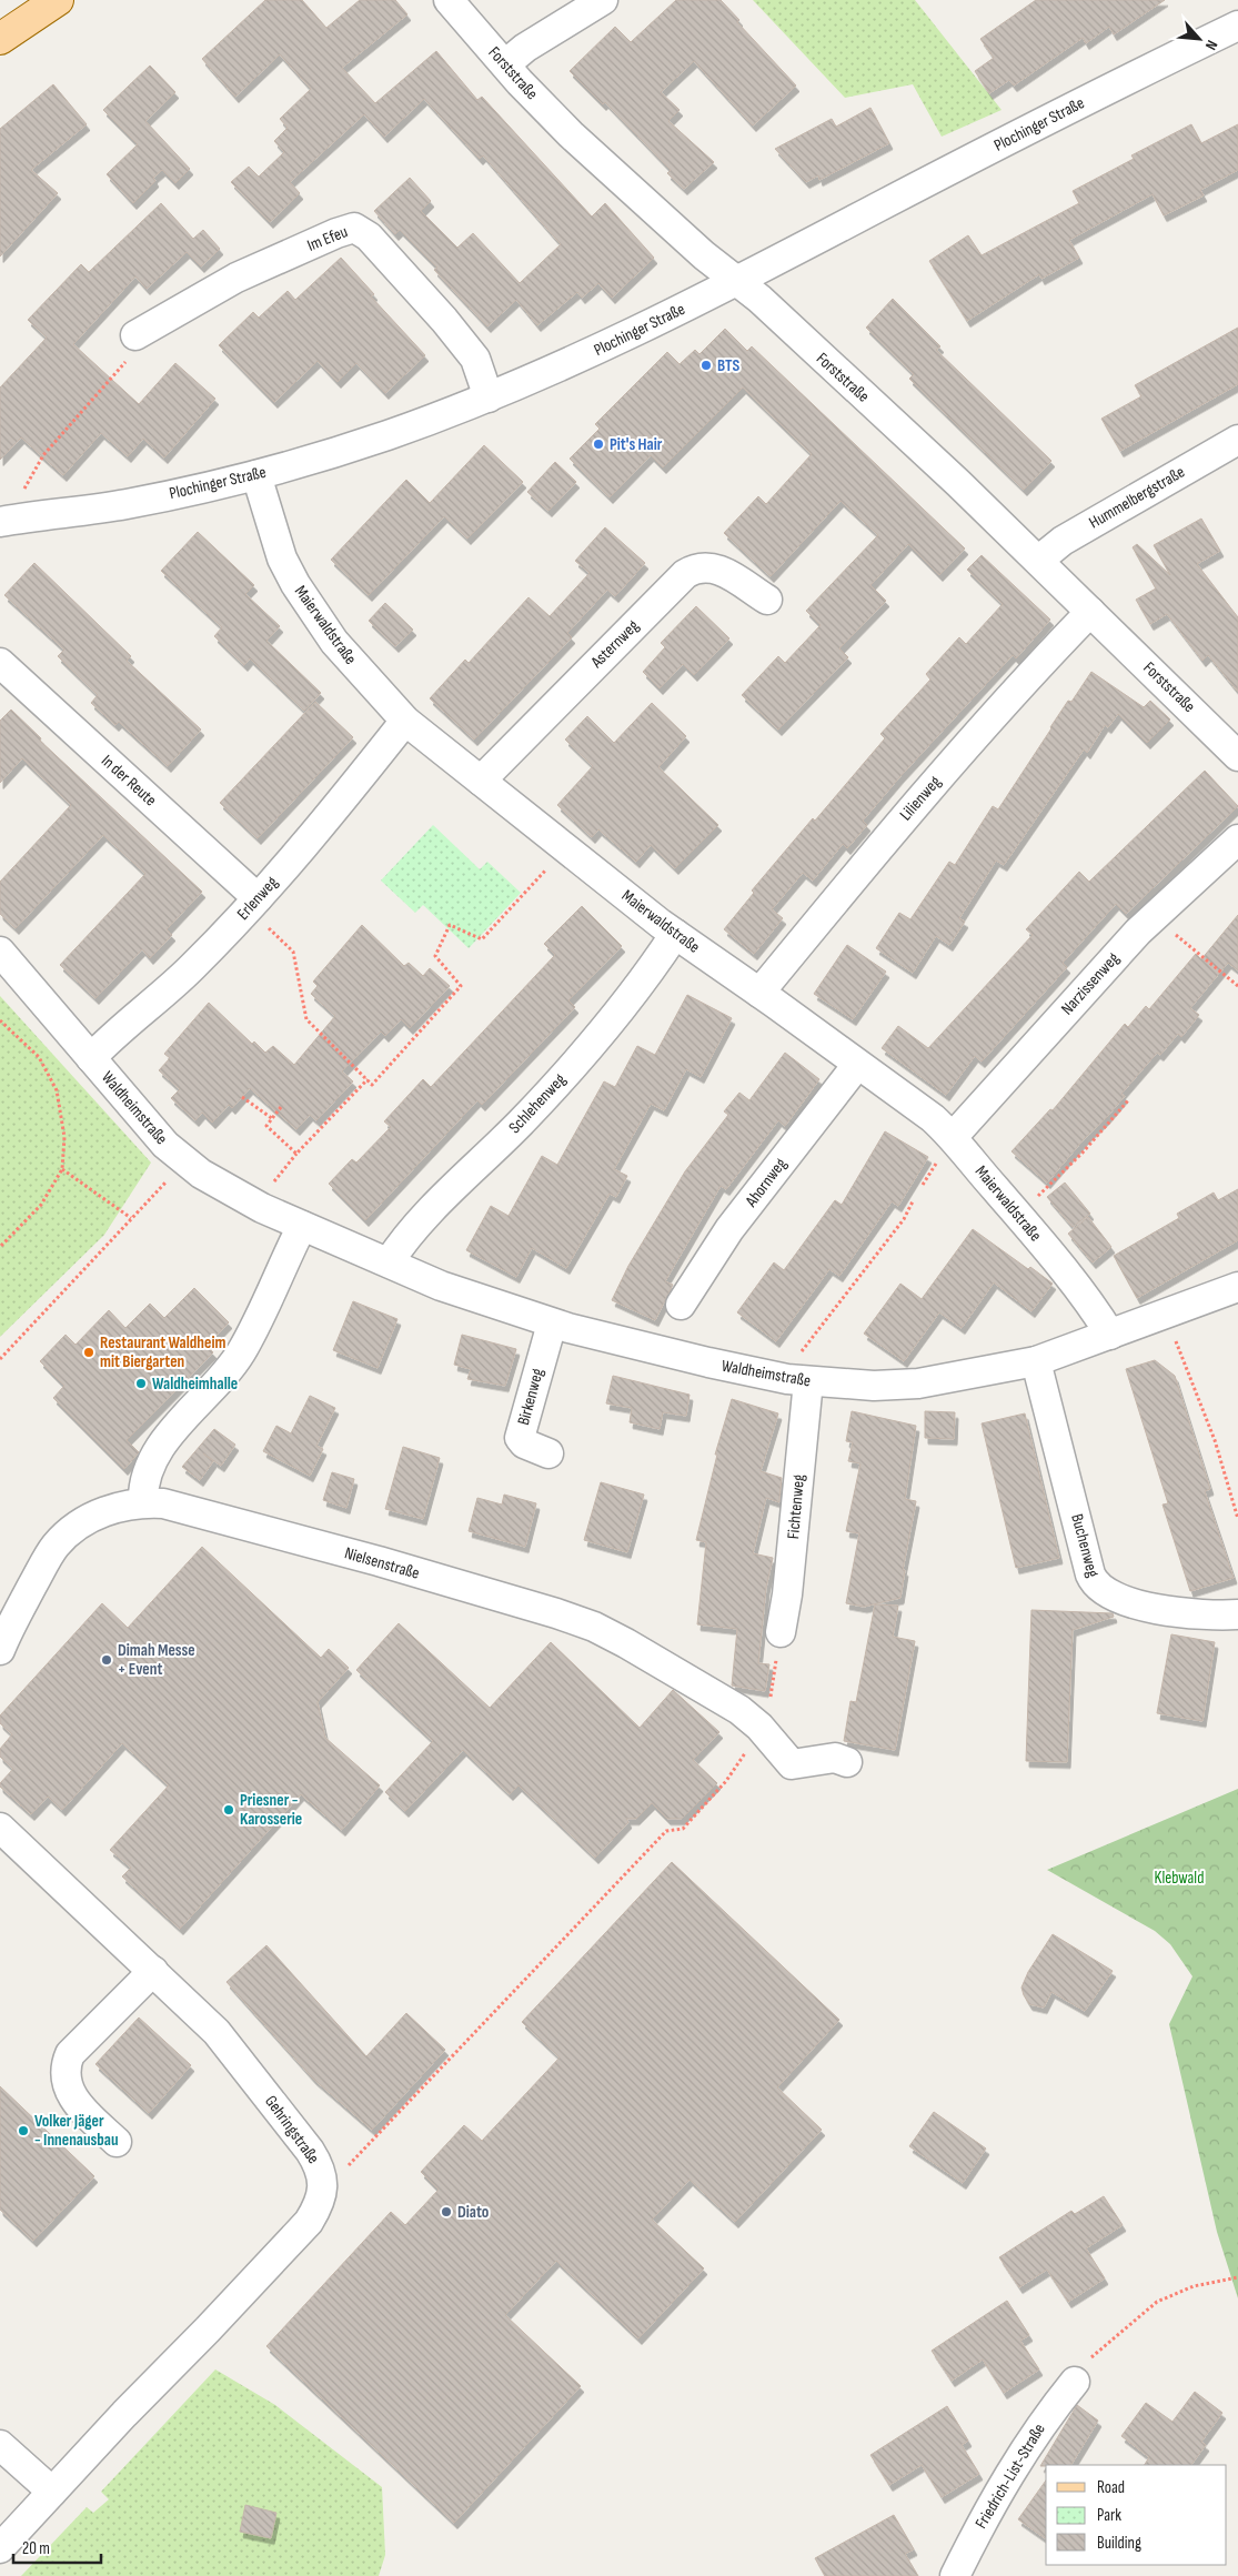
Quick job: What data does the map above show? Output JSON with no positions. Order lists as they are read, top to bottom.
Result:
{
  "streets": {
    "street": [
      "Forststraße",
      "Plochinger Straße",
      "Im Efeu",
      "Hummelbergstraße",
      "Maierwaldstraße",
      "Asternweg",
      "In der Reute",
      "Lilienweg",
      "Erlenweg",
      "Narzissenweg",
      "Schlehenweg",
      "Waldheimstraße",
      "Ahornweg",
      "Birkenweg",
      "Fichtenweg",
      "Buchenweg",
      "Nielsenstraße",
      "Gehringstraße",
      "Friedrich-List-Straße"
    ]
  },
  "crossings": [
    ["Forststraße", "Plochinger Straße"],
    ["Forststraße", "Hummelbergstraße"],
    ["Forststraße", "Lilienweg"],
    ["Plochinger Straße", "Im Efeu"],
    ["Plochinger Straße", "Maierwaldstraße"],
    ["Maierwaldstraße", "Asternweg"],
    ["Maierwaldstraße", "Lilienweg"],
    ["Maierwaldstraße", "Erlenweg"],
    ["Maierwaldstraße", "Narzissenweg"],
    ["Maierwaldstraße", "Schlehenweg"],
    ["Maierwaldstraße", "Waldheimstraße"],
    ["Maierwaldstraße", "Ahornweg"],
    ["In der Reute", "Erlenweg"],
    ["Erlenweg", "Waldheimstraße"],
    ["Schlehenweg", "Waldheimstraße"],
    ["Waldheimstraße", "Birkenweg"],
    ["Waldheimstraße", "Fichtenweg"],
    ["Waldheimstraße", "Buchenweg"]
  ],
  "parks": ["Klebwald"],
  "places": [
    "BTS",
    "Pit's Hair",
    "Restaurant Waldheim mit Biergarten",
    "Waldheimhalle",
    "Dimah Messe + Event",
    "Priesner - Karosserie",
    "Volker Jäger - Innenausbau",
    "Diato"
  ],
  "legend": ["Road", "Park", "Building"],
  "scale_bar": "20 m",
  "north": "bottom right"
}
